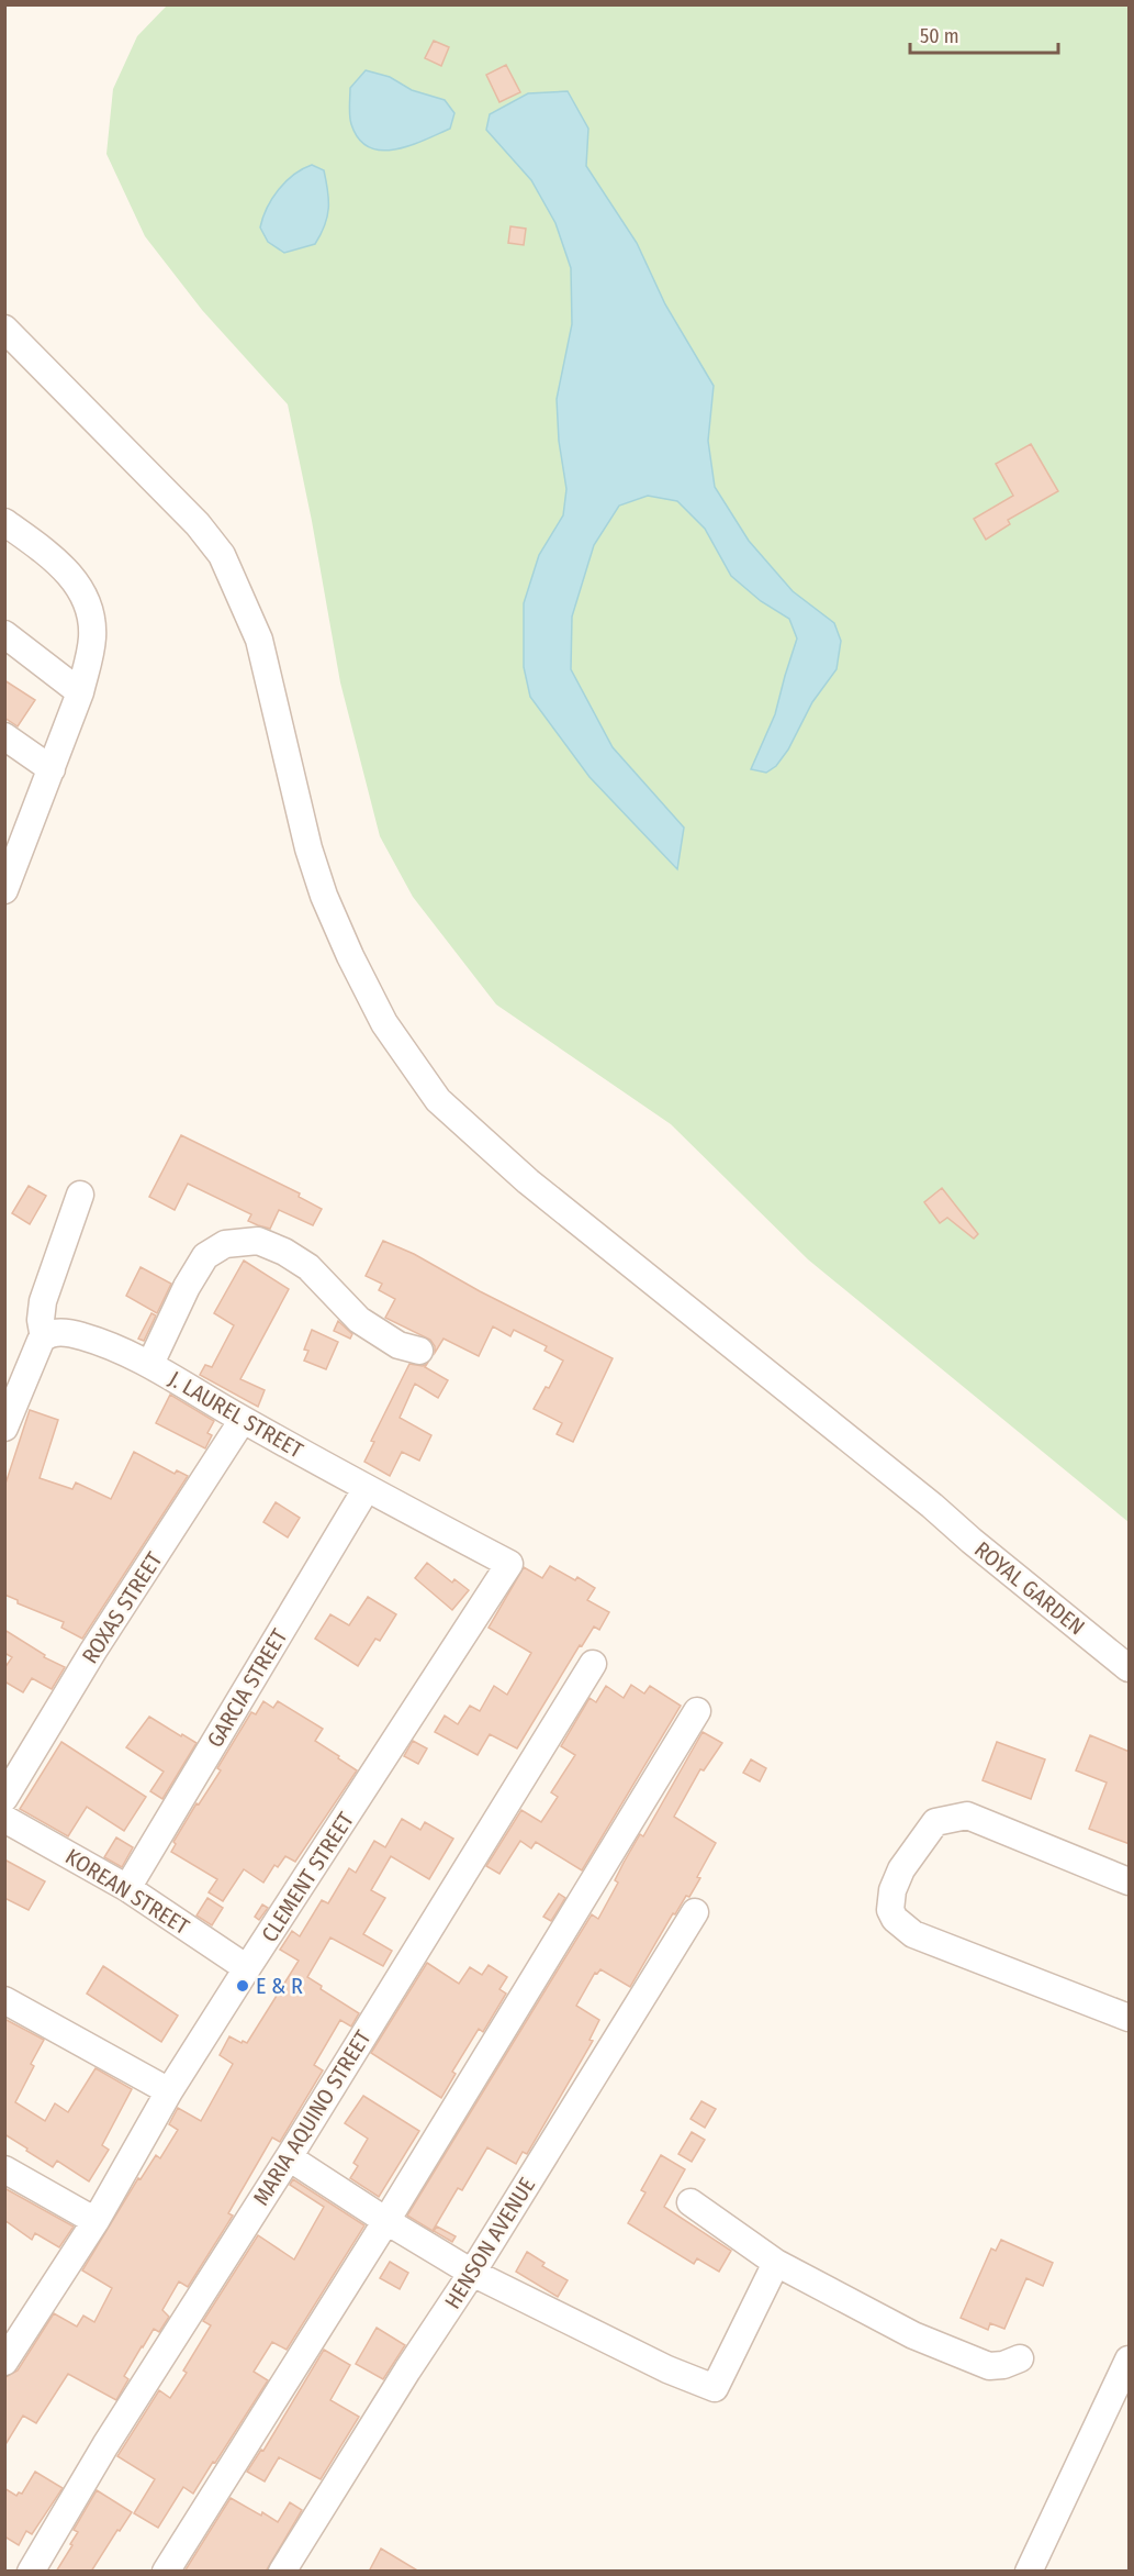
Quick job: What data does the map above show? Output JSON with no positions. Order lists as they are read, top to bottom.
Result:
{
  "streets": {
    "street": [
      "J. LAUREL STREET",
      "ROYAL GARDEN",
      "ROXAS STREET",
      "GARCIA STREET",
      "CLEMENT STREET",
      "KOREAN STREET",
      "MARIA AQUINO STREET",
      "HENSON AVENUE"
    ]
  },
  "crossings": [
    ["J. LAUREL STREET", "ROXAS STREET"],
    ["J. LAUREL STREET", "GARCIA STREET"],
    ["J. LAUREL STREET", "CLEMENT STREET"],
    ["GARCIA STREET", "KOREAN STREET"],
    ["CLEMENT STREET", "KOREAN STREET"]
  ],
  "places": ["E & R"],
  "scale_bar": "50 m"
}
